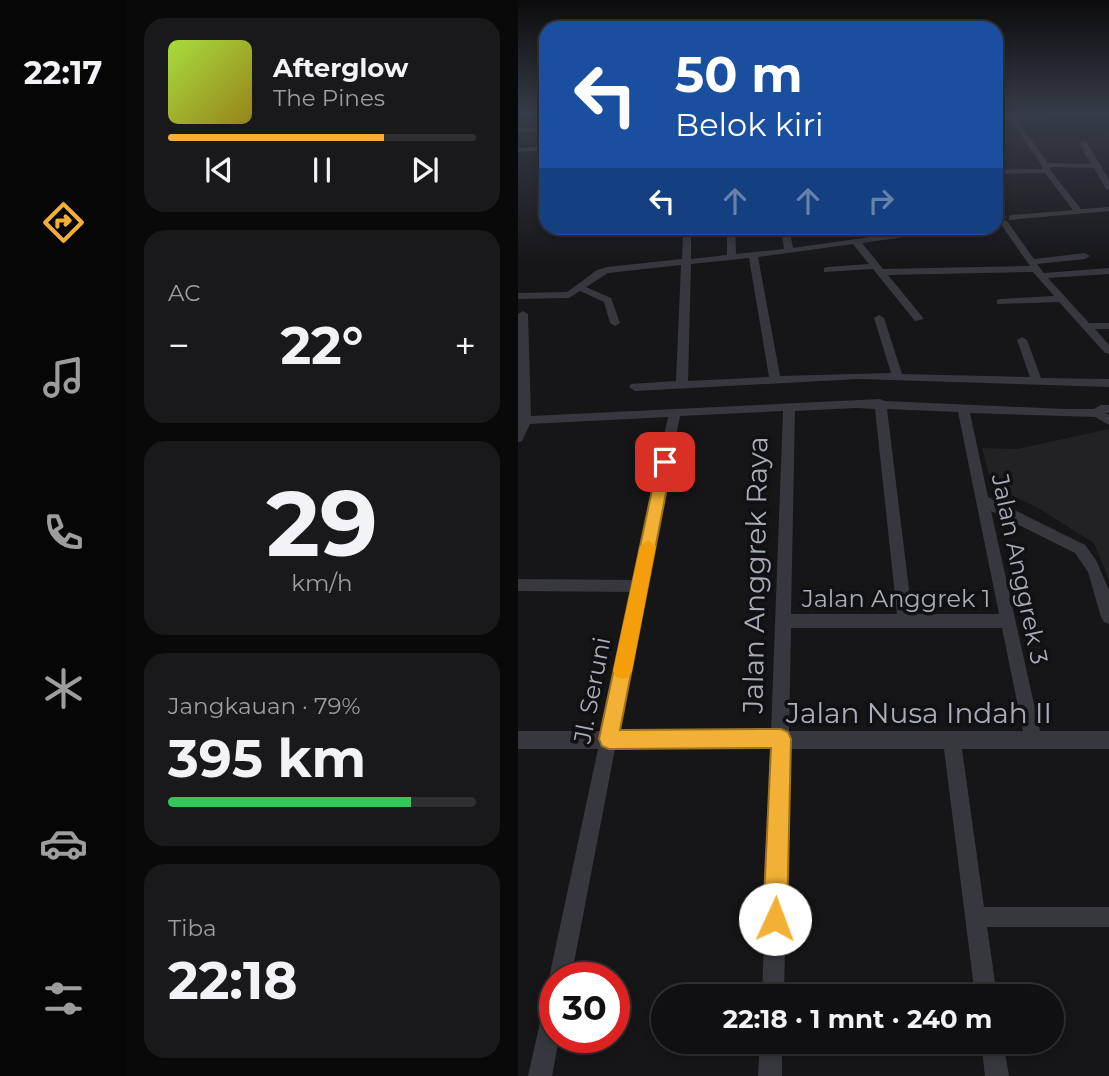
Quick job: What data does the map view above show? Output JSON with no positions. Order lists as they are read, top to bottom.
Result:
{
  "streets": {
    "street": [
      "Jalan Anggrek 3",
      "Jalan Anggrek Raya",
      "Jalan Anggrek 1",
      "Jl. Seruni",
      "Jalan Nusa Indah II"
    ]
  },
  "crossings": [
    ["Jalan Anggrek 3", "Jalan Anggrek 1"],
    ["Jalan Anggrek 3", "Jalan Nusa Indah II"],
    ["Jalan Anggrek Raya", "Jalan Anggrek 1"],
    ["Jalan Anggrek Raya", "Jalan Nusa Indah II"],
    ["Jl. Seruni", "Jalan Nusa Indah II"]
  ],
  "page": {
    "tabs": "22:17",
    "turn": ["50 m", "Belok kiri"],
    "song": ["Afterglow", "The Pines"],
    "tile": [
      "AC",
      ["29", "km/h"],
      ["Jangkauan · 79%", "395 km"],
      ["Tiba", "22:18"]
    ],
    "heat": ["−", "22°", "+"],
    "limit": "30",
    "trip": "22:18 · 1 mnt · 240 m"
  }
}
